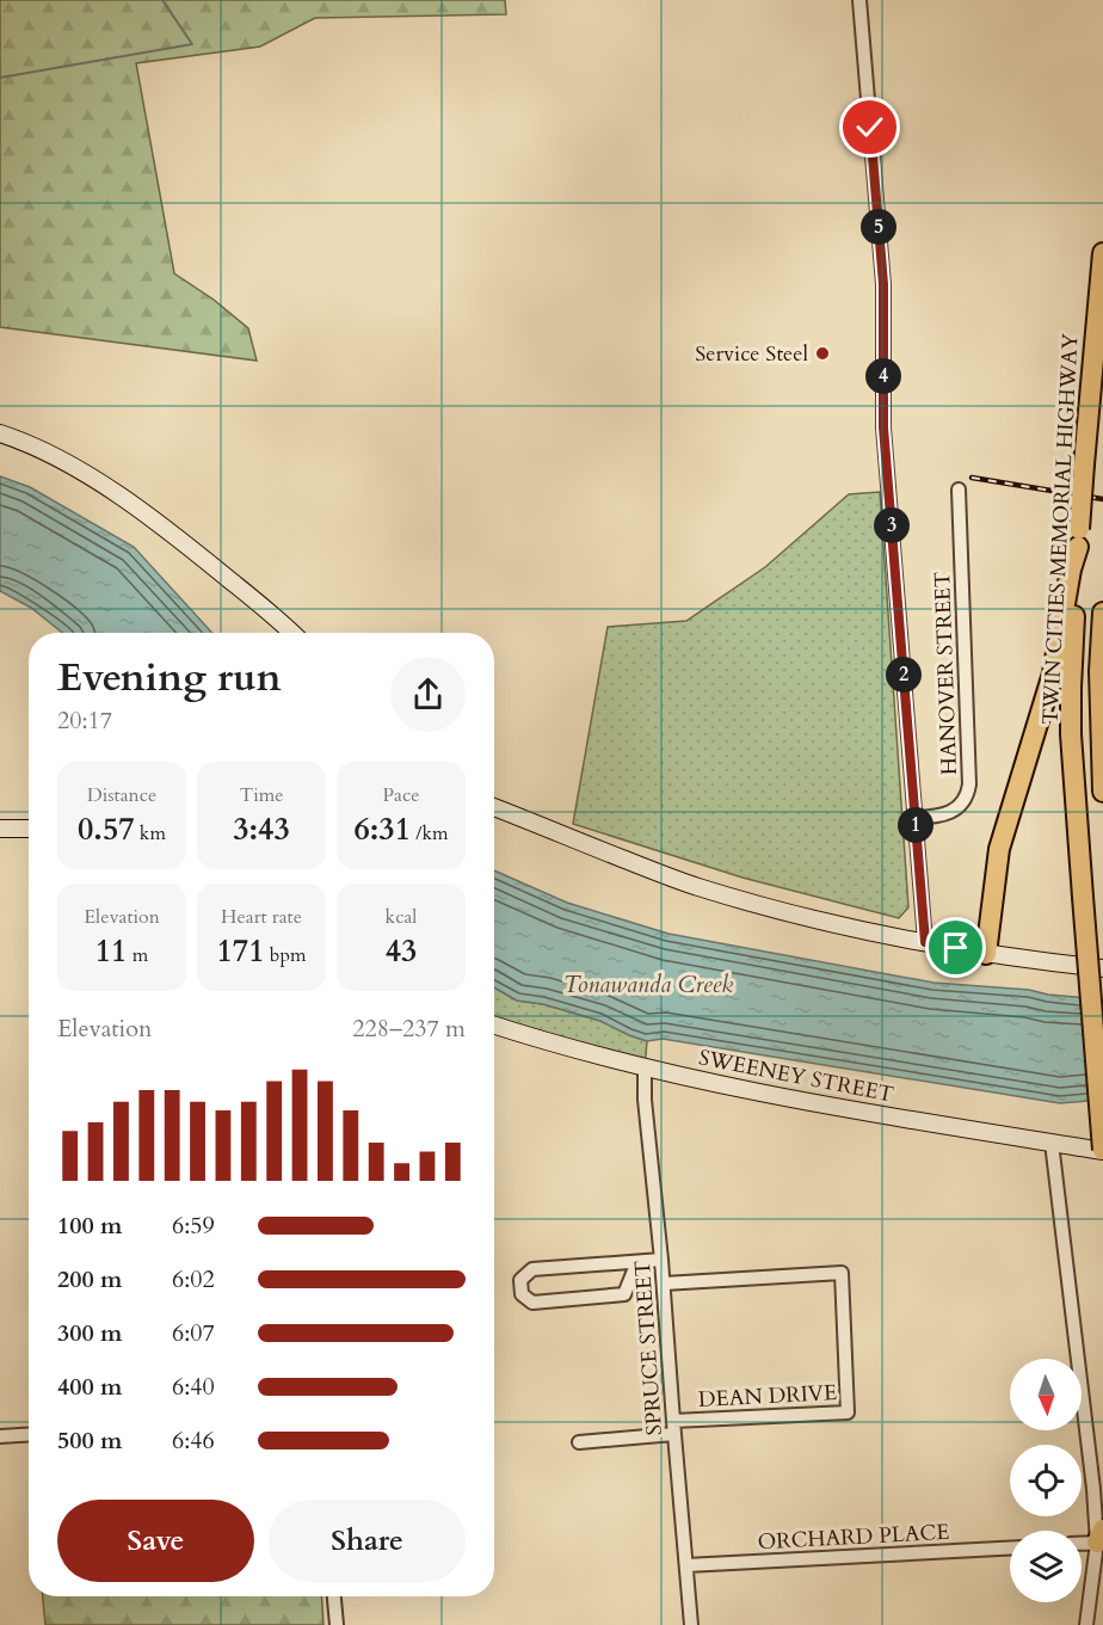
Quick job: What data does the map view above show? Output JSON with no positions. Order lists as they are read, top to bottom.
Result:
{
  "streets": {
    "main road": ["TWIN CITIES MEMORIAL HIGHWAY"],
    "street": [
      "HANOVER STREET",
      "SWEENEY STREET",
      "SPRUCE STREET",
      "DEAN DRIVE",
      "ORCHARD PLACE"
    ]
  },
  "crossings": [
    ["TWIN CITIES MEMORIAL HIGHWAY", "SWEENEY STREET"],
    ["SWEENEY STREET", "SPRUCE STREET"],
    ["SPRUCE STREET", "DEAN DRIVE"],
    ["SPRUCE STREET", "ORCHARD PLACE"]
  ],
  "water": ["Tonawanda Creek"],
  "places": ["Service Steel"],
  "north": "bottom",
  "page": {
    "pins": [
      "5",
      "4",
      "3",
      "2",
      "1"
    ],
    "heading": ["Evening run", "20:17"],
    "stats": [
      ["Distance", "0.57 km"],
      ["Time", "3:43"],
      ["Pace", "6:31 /km"],
      ["Elevation", "11 m"],
      ["Heart rate", "171 bpm"],
      ["kcal", "43"]
    ],
    "chart": ["Elevation", "228–237 m"],
    "list": [
      {
        "name": "100 m",
        "note": "6:59"
      },
      {
        "name": "200 m",
        "note": "6:02"
      },
      {
        "name": "300 m",
        "note": "6:07"
      },
      {
        "name": "400 m",
        "note": "6:40"
      },
      {
        "name": "500 m",
        "note": "6:46"
      }
    ],
    "buttons": ["Save", "Share"]
  }
}
